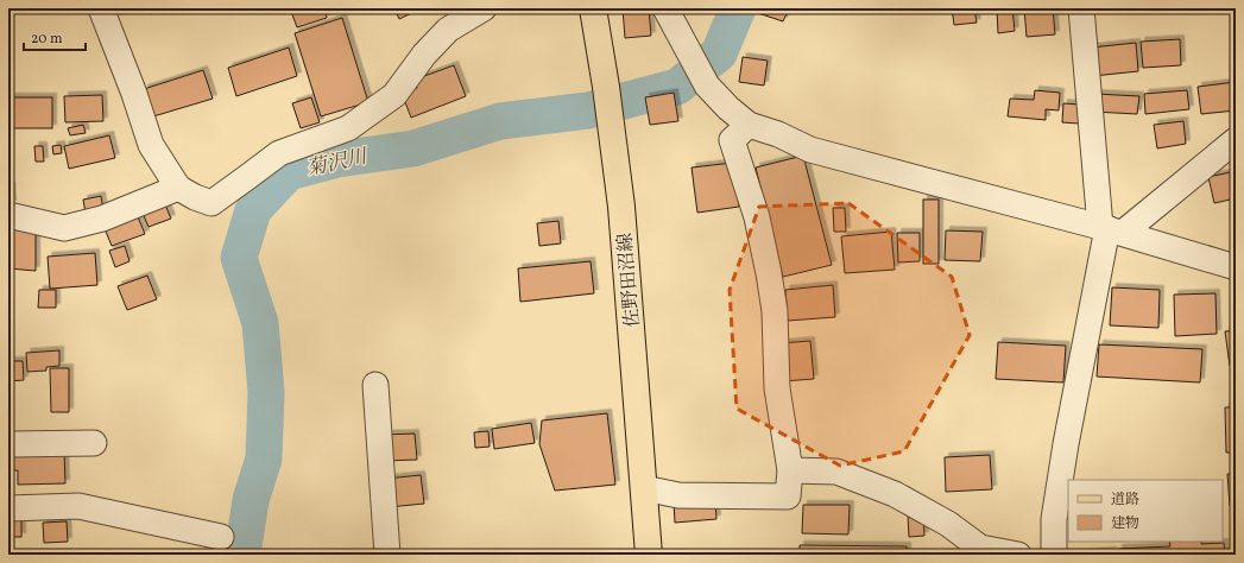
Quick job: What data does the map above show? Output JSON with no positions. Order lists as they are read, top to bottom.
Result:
{
  "streets": {
    "main road": ["佐野田沼線"]
  },
  "water": ["菊沢川"],
  "legend": ["道路", "建物"],
  "scale_bar": "20 m"
}
